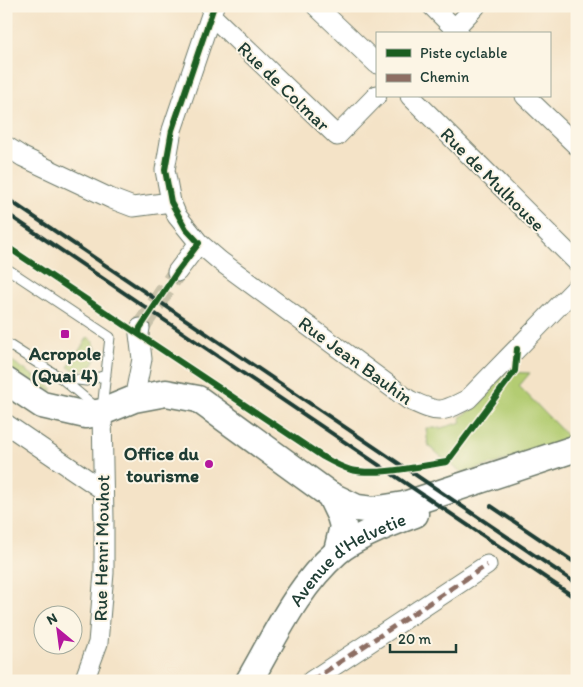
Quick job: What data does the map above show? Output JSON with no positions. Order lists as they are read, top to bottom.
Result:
{
  "streets": {
    "main road": ["Avenue d'Helvetie"],
    "street": [
      "Rue de Colmar",
      "Rue de Mulhouse",
      "Rue Jean Bauhin",
      "Rue Henri Mouhot"
    ]
  },
  "crossings": [
    ["Rue de Colmar", "Rue Jean Bauhin"],
    ["Rue Henri Mouhot", "Avenue d'Helvetie"]
  ],
  "places": {
    "transit": ["Acropole (Quai 4)"],
    "other": ["Office du tourisme"]
  },
  "legend": ["Piste cyclable", "Chemin"],
  "scale_bar": "20 m",
  "north": "top left"
}
